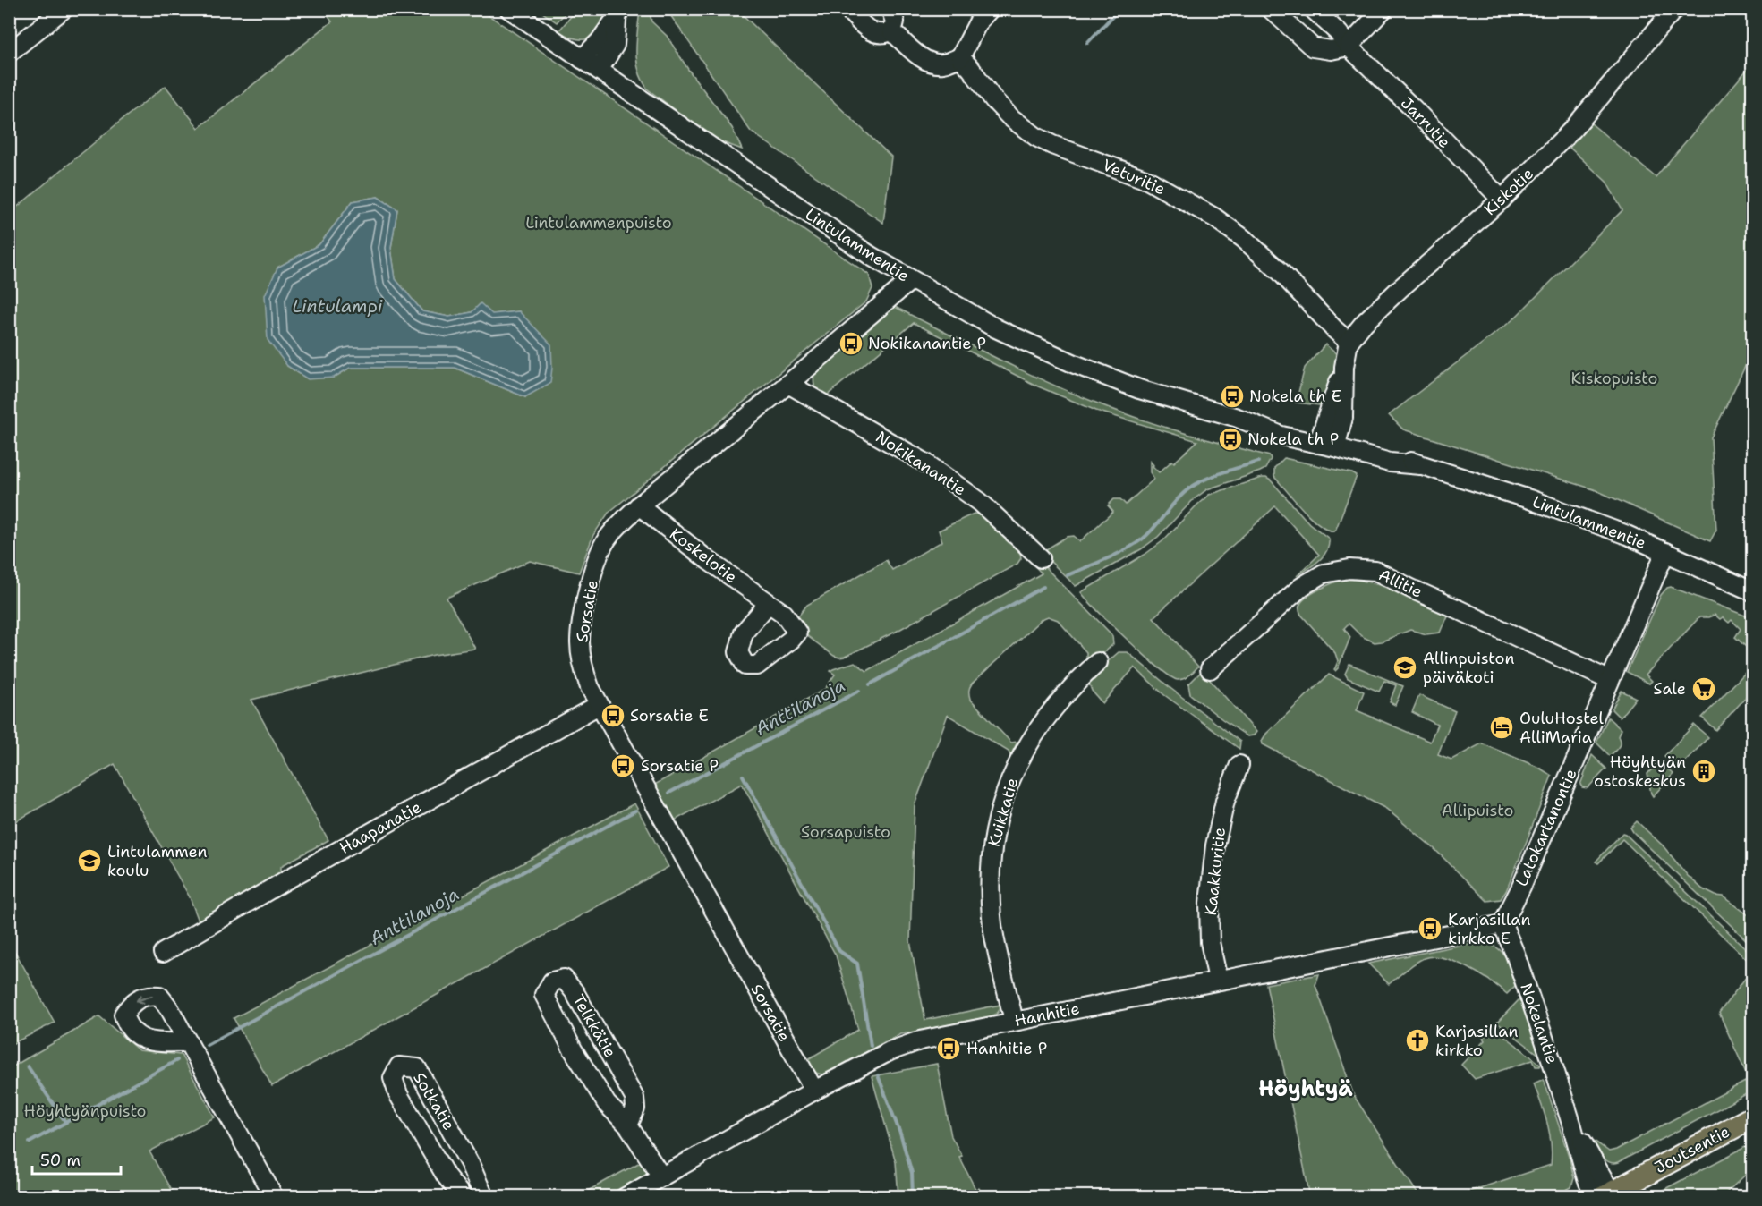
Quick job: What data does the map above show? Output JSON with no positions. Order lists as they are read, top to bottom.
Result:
{
  "streets": {
    "main road": ["Joutsentie"],
    "street": [
      "Jarrutie",
      "Veturitie",
      "Kiskotie",
      "Lintulammentie",
      "Nokikanantie",
      "Koskelotie",
      "Allitie",
      "Sorsatie",
      "Kuikkatie",
      "Haapanatie",
      "Latokartanontie",
      "Kaakkuritie",
      "Hanhitie",
      "Nokelantie",
      "Telkkätie",
      "Sotkatie"
    ]
  },
  "crossings": [
    ["Jarrutie", "Kiskotie"],
    ["Veturitie", "Kiskotie"],
    ["Kiskotie", "Lintulammentie"],
    ["Lintulammentie", "Sorsatie"],
    ["Lintulammentie", "Latokartanontie"],
    ["Nokikanantie", "Sorsatie"],
    ["Koskelotie", "Sorsatie"],
    ["Allitie", "Latokartanontie"],
    ["Sorsatie", "Haapanatie"],
    ["Sorsatie", "Hanhitie"],
    ["Kuikkatie", "Hanhitie"],
    ["Latokartanontie", "Hanhitie"],
    ["Latokartanontie", "Nokelantie"],
    ["Kaakkuritie", "Hanhitie"],
    ["Hanhitie", "Nokelantie"],
    ["Hanhitie", "Telkkätie"],
    ["Nokelantie", "Joutsentie"]
  ],
  "districts": ["Höyhtyä"],
  "water": ["Lintulampi", "Anttilanoja"],
  "parks": [
    "Lintulammenpuisto",
    "Kiskopuisto",
    "Allipuisto",
    "Sorsapuisto",
    "Höyhtyänpuisto"
  ],
  "places": {
    "bus stop": [
      "Nokikanantie P",
      "Nokela th E",
      "Nokela th P",
      "Sorsatie E",
      "Sorsatie P",
      "Karjasillan kirkko E",
      "Hanhitie P"
    ],
    "school or university": ["Allinpuiston päiväkoti", "Lintulammen koulu"],
    "supermarket": ["Sale"],
    "hotel": ["OuluHostel AlliMaria"],
    "building": ["Höyhtyän ostoskeskus"],
    "church": ["Karjasillan kirkko"]
  },
  "scale_bar": "50 m"
}
